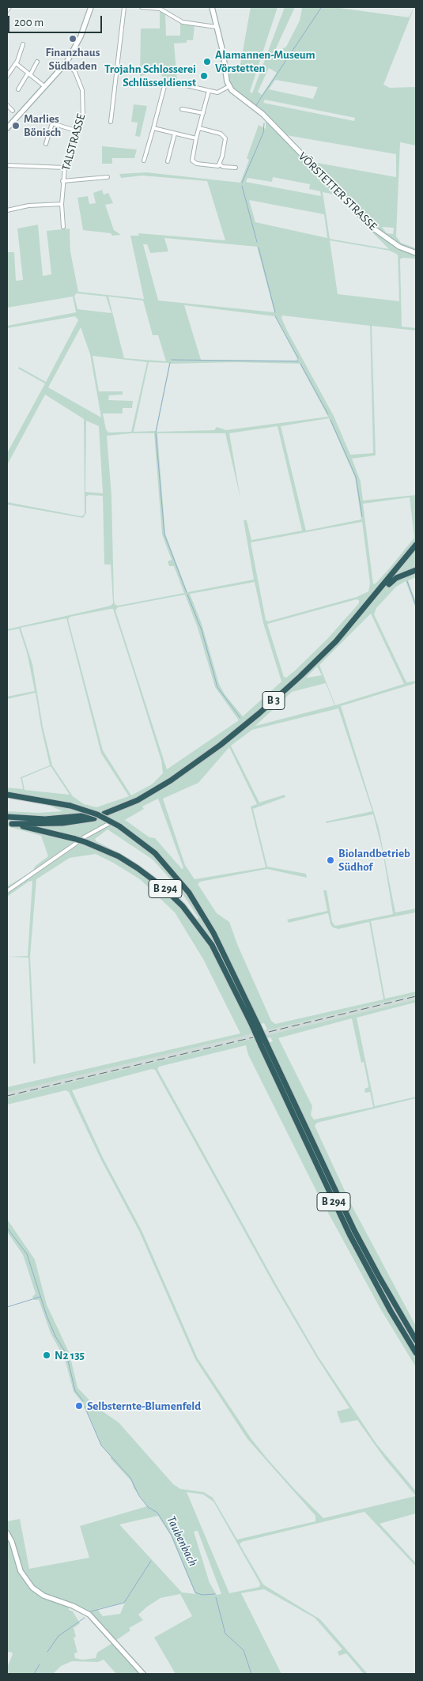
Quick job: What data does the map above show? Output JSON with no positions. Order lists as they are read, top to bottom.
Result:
{
  "streets": {
    "highway": ["B 3", "B 294"],
    "street": ["TALSTRASSE", "VÖRSTETTER STRASSE"]
  },
  "water": ["Taubenbach"],
  "places": [
    "Finanzhaus Südbaden",
    "Alamannen-Museum Vörstetten",
    "Trojahn Schlosserei Schlüsseldienst",
    "Marlies Bönisch",
    "Biolandbetrieb Südhof",
    "N2 135",
    "Selbsternte-Blumenfeld"
  ],
  "scale_bar": "200 m"
}
